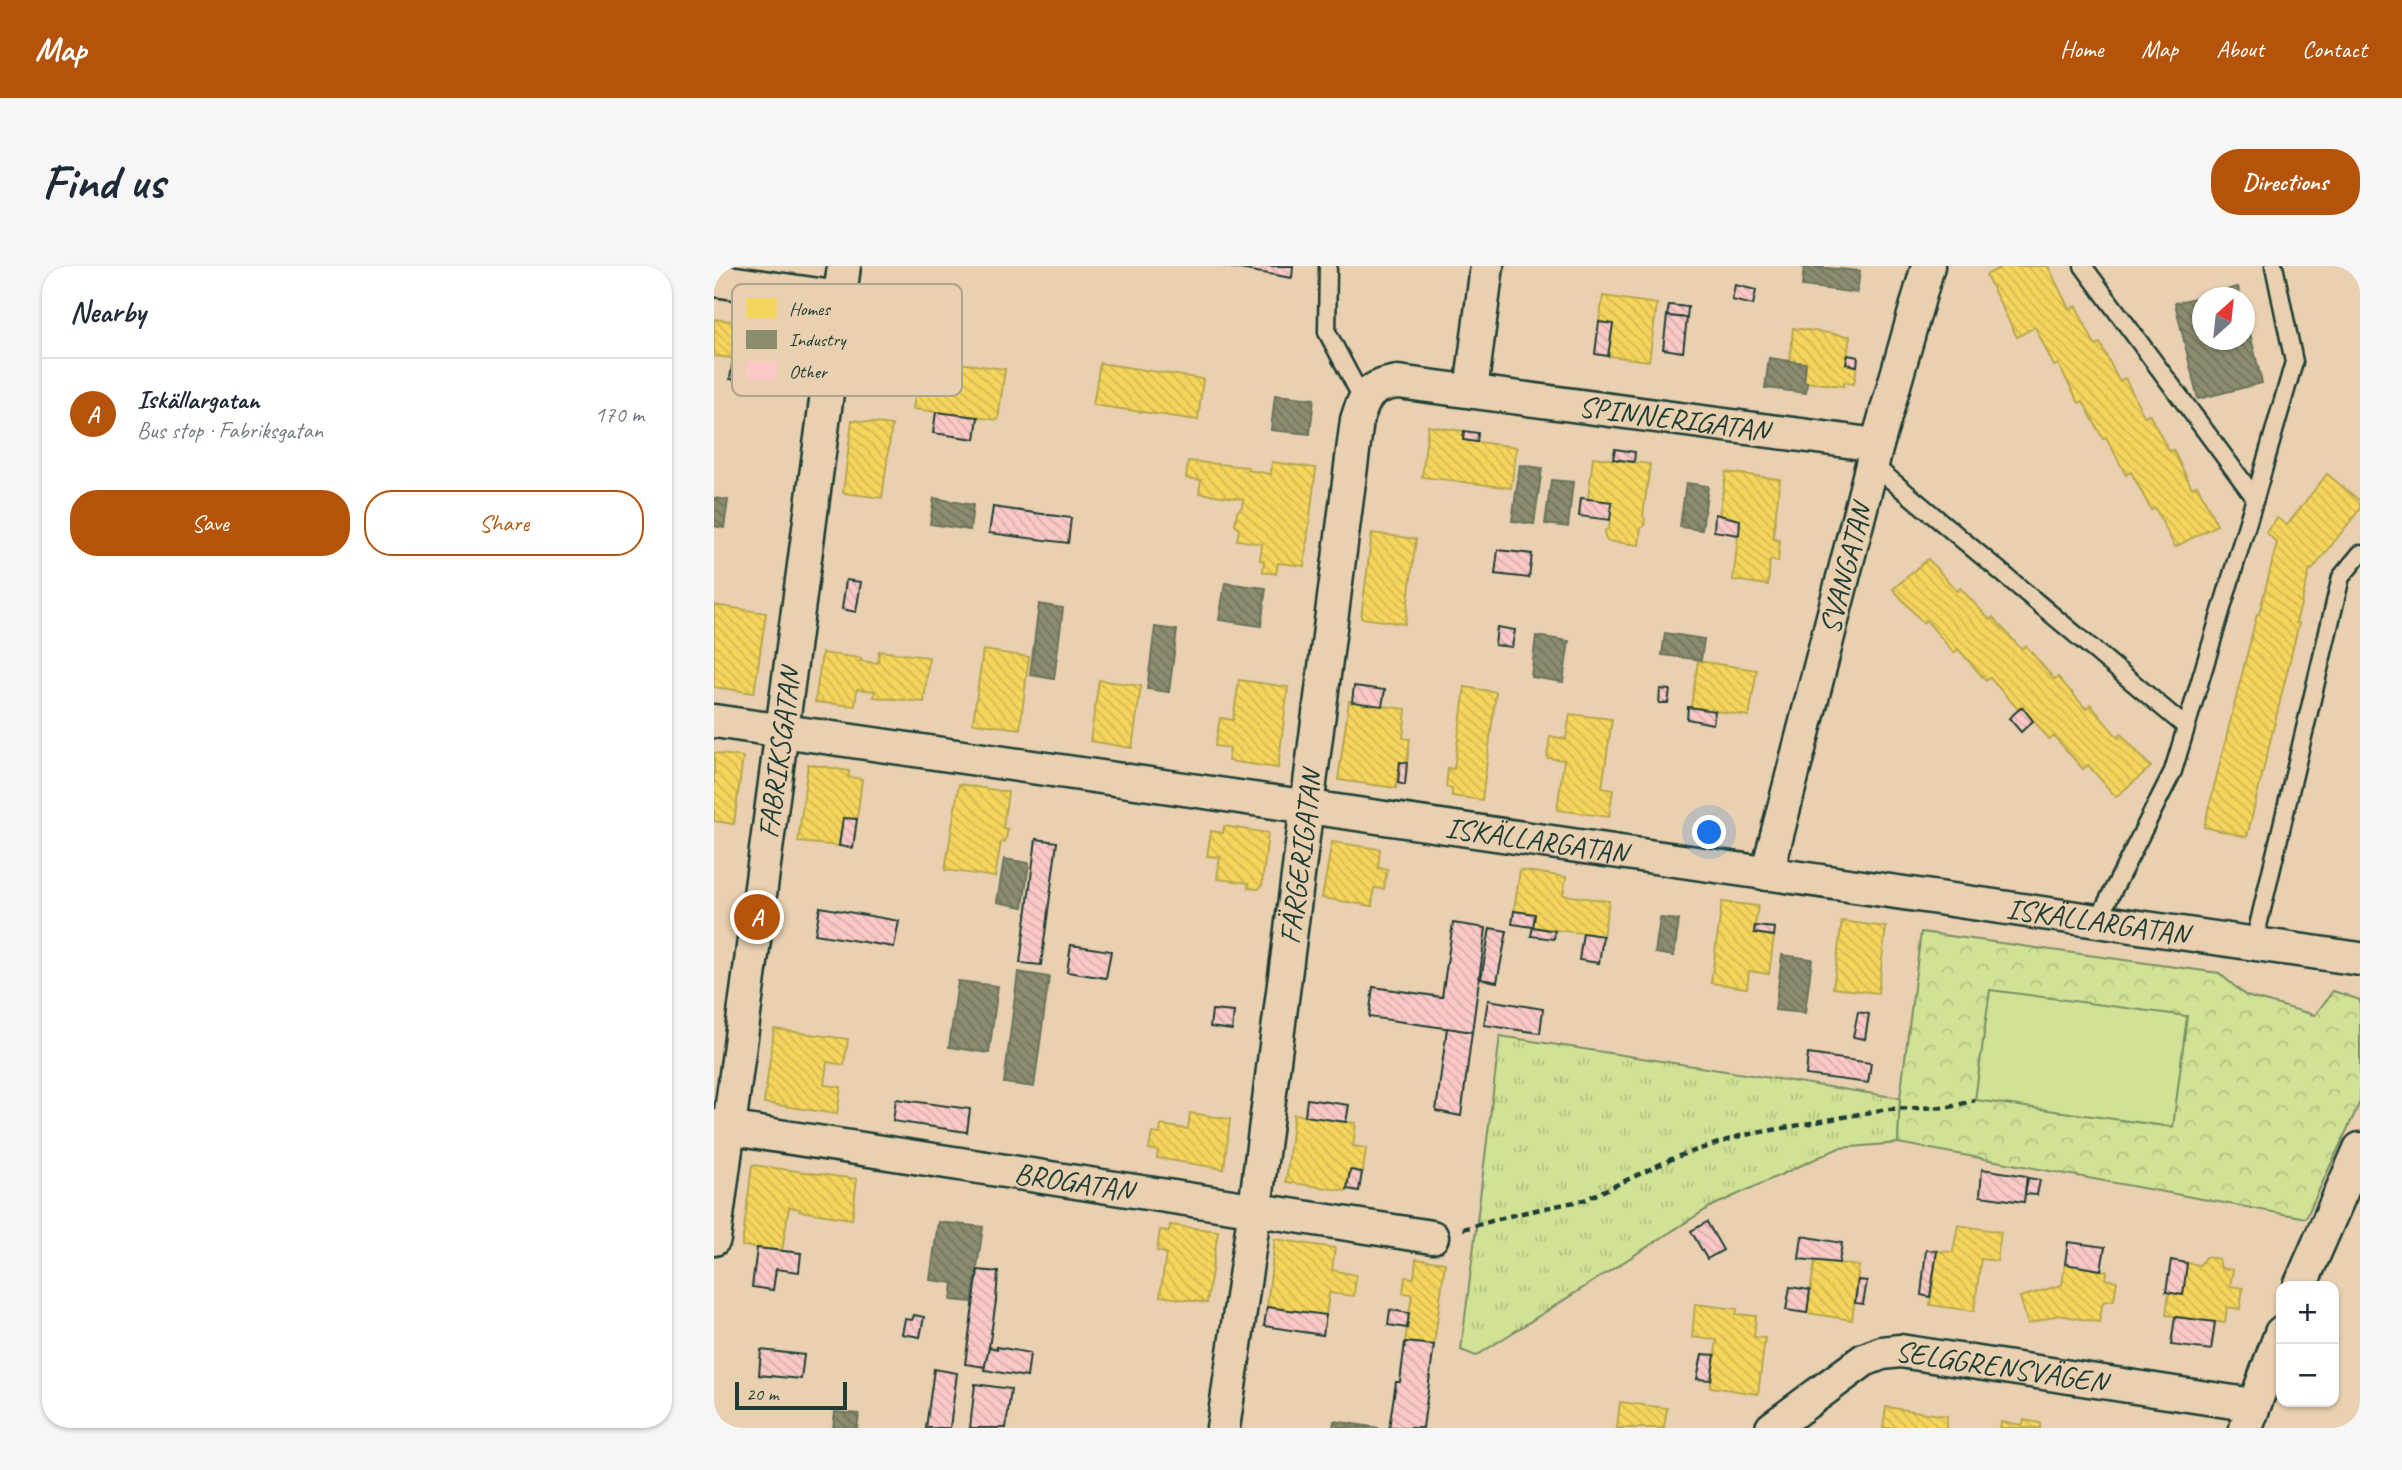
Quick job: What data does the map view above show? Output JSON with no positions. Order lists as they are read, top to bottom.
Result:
{
  "streets": {
    "street": [
      "SPINNERIGATAN",
      "SVANGATAN",
      "FABRIKSGATAN",
      "ISKÄLLARGATAN",
      "FÄRGERIGATAN",
      "BROGATAN",
      "SELGGRENSVÄGEN"
    ]
  },
  "crossings": [
    ["SPINNERIGATAN", "SVANGATAN"],
    ["SVANGATAN", "ISKÄLLARGATAN"],
    ["FABRIKSGATAN", "ISKÄLLARGATAN"],
    ["FABRIKSGATAN", "BROGATAN"],
    ["ISKÄLLARGATAN", "FÄRGERIGATAN"],
    ["FÄRGERIGATAN", "BROGATAN"]
  ],
  "legend": ["Homes", "Industry", "Other"],
  "scale_bar": "20 m",
  "north": "top right",
  "page": {
    "header": "Map",
    "nav": [
      "Home",
      "Map",
      "About",
      "Contact"
    ],
    "buttons": [
      "Directions",
      ["Save", "Share"]
    ],
    "title": "Find us",
    "heading": "Nearby",
    "list": [
      {
        "mark": "A",
        "name": "Iskällargatan",
        "note": "Bus stop · Fabriksgatan",
        "value": "170 m"
      }
    ],
    "pins": "A",
    "map_buttons": ["+", "−"],
    "scale": "20 m"
  }
}
